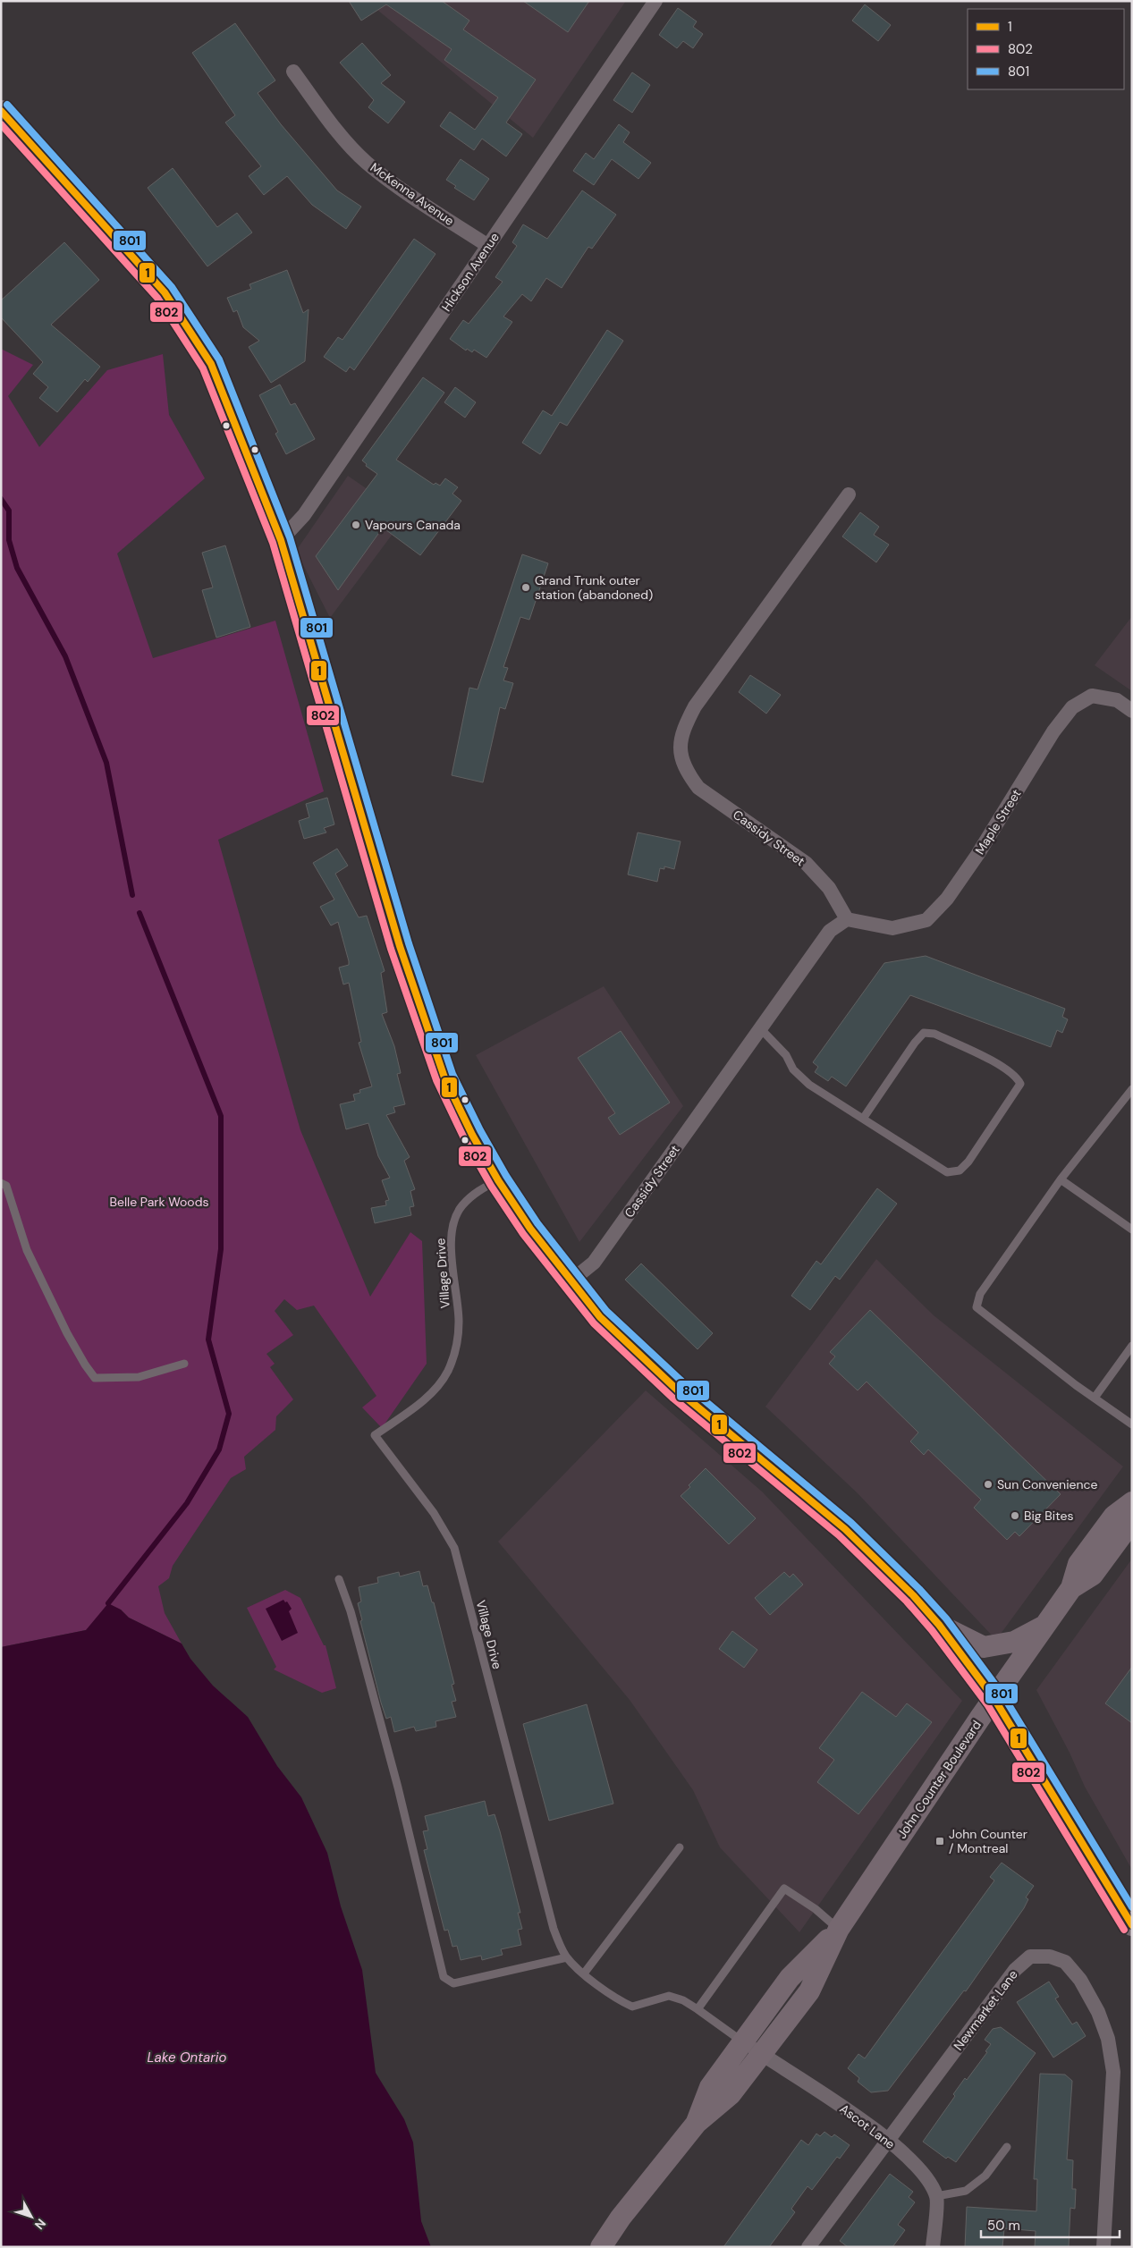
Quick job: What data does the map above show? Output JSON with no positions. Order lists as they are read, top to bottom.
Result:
{
  "streets": {
    "main road": ["John Counter Boulevard"],
    "street": [
      "McKenna Avenue",
      "Hickson Avenue",
      "Maple Street",
      "Cassidy Street",
      "Newmarket Lane",
      "Ascot Lane"
    ],
    "lane": ["Village Drive"]
  },
  "crossings": [
    ["McKenna Avenue", "Hickson Avenue"],
    ["Maple Street", "Cassidy Street"],
    ["Village Drive", "John Counter Boulevard"],
    ["Village Drive", "Ascot Lane"],
    ["John Counter Boulevard", "Ascot Lane"],
    ["Newmarket Lane", "Ascot Lane"]
  ],
  "water": ["Lake Ontario"],
  "parks": ["Belle Park Woods"],
  "places": {
    "other": [
      "Vapours Canada",
      "Grand Trunk outer station (abandoned)",
      "Sun Convenience",
      "Big Bites"
    ],
    "transit": ["John Counter / Montreal"]
  },
  "lines": ["transit line 801", "transit line 1", "transit line 802"],
  "legend": ["1", "802", "801"],
  "scale_bar": "50 m",
  "north": "bottom right"
}
